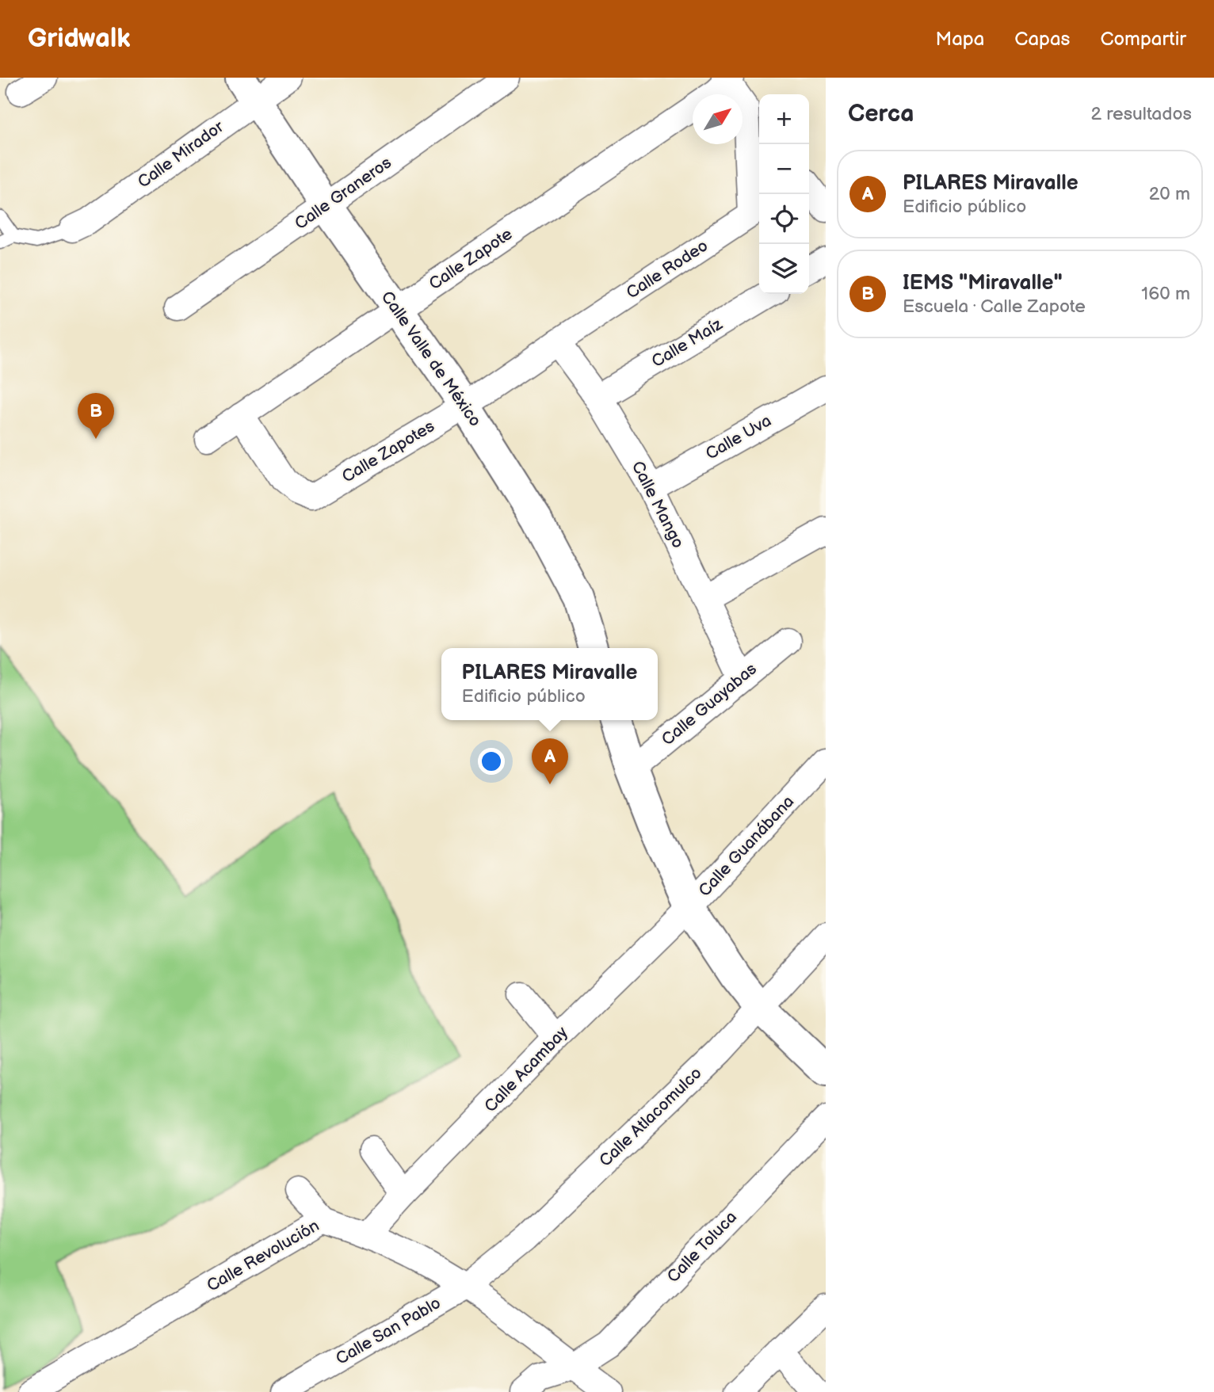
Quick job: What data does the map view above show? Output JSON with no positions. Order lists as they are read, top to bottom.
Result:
{
  "streets": {
    "street": [
      "Calle Mirador",
      "Calle Graneros",
      "Calle Zapote",
      "Calle Rodeo",
      "Calle Maíz",
      "Calle Valle de México",
      "Calle Uva",
      "Calle Zapotes",
      "Calle Mango",
      "Calle Guayabas",
      "Calle Guanábana",
      "Calle Acambay",
      "Calle Atlacomulco",
      "Calle Toluca",
      "Calle Revolución",
      "Calle San Pablo"
    ]
  },
  "crossings": [
    ["Calle Mirador", "Calle Valle de México"],
    ["Calle Graneros", "Calle Valle de México"],
    ["Calle Zapote", "Calle Valle de México"],
    ["Calle Zapote", "Calle Zapotes"],
    ["Calle Rodeo", "Calle Valle de México"],
    ["Calle Rodeo", "Calle Zapotes"],
    ["Calle Rodeo", "Calle Mango"],
    ["Calle Maíz", "Calle Mango"],
    ["Calle Valle de México", "Calle Zapotes"],
    ["Calle Uva", "Calle Mango"],
    ["Calle Mango", "Calle Guayabas"],
    ["Calle Guanábana", "Calle Acambay"],
    ["Calle Acambay", "Calle Revolución"],
    ["Calle Atlacomulco", "Calle Revolución"],
    ["Calle Atlacomulco", "Calle San Pablo"],
    ["Calle Toluca", "Calle Revolución"],
    ["Calle Revolución", "Calle San Pablo"]
  ],
  "north": "top right",
  "page": {
    "header": "Gridwalk",
    "nav": ["Mapa", "Capas", "Compartir"],
    "heading": ["Cerca", "2 resultados"],
    "map_buttons": ["+", "−"],
    "list": [
      {
        "mark": "A",
        "name": "PILARES Miravalle",
        "note": "Edificio público",
        "value": "20 m"
      },
      {
        "mark": "B",
        "name": "IEMS \"Miravalle\"",
        "note": "Escuela · Calle Zapote",
        "value": "160 m"
      }
    ],
    "pins": ["B", "A"],
    "popup": ["PILARES Miravalle", "Edificio público"]
  }
}
